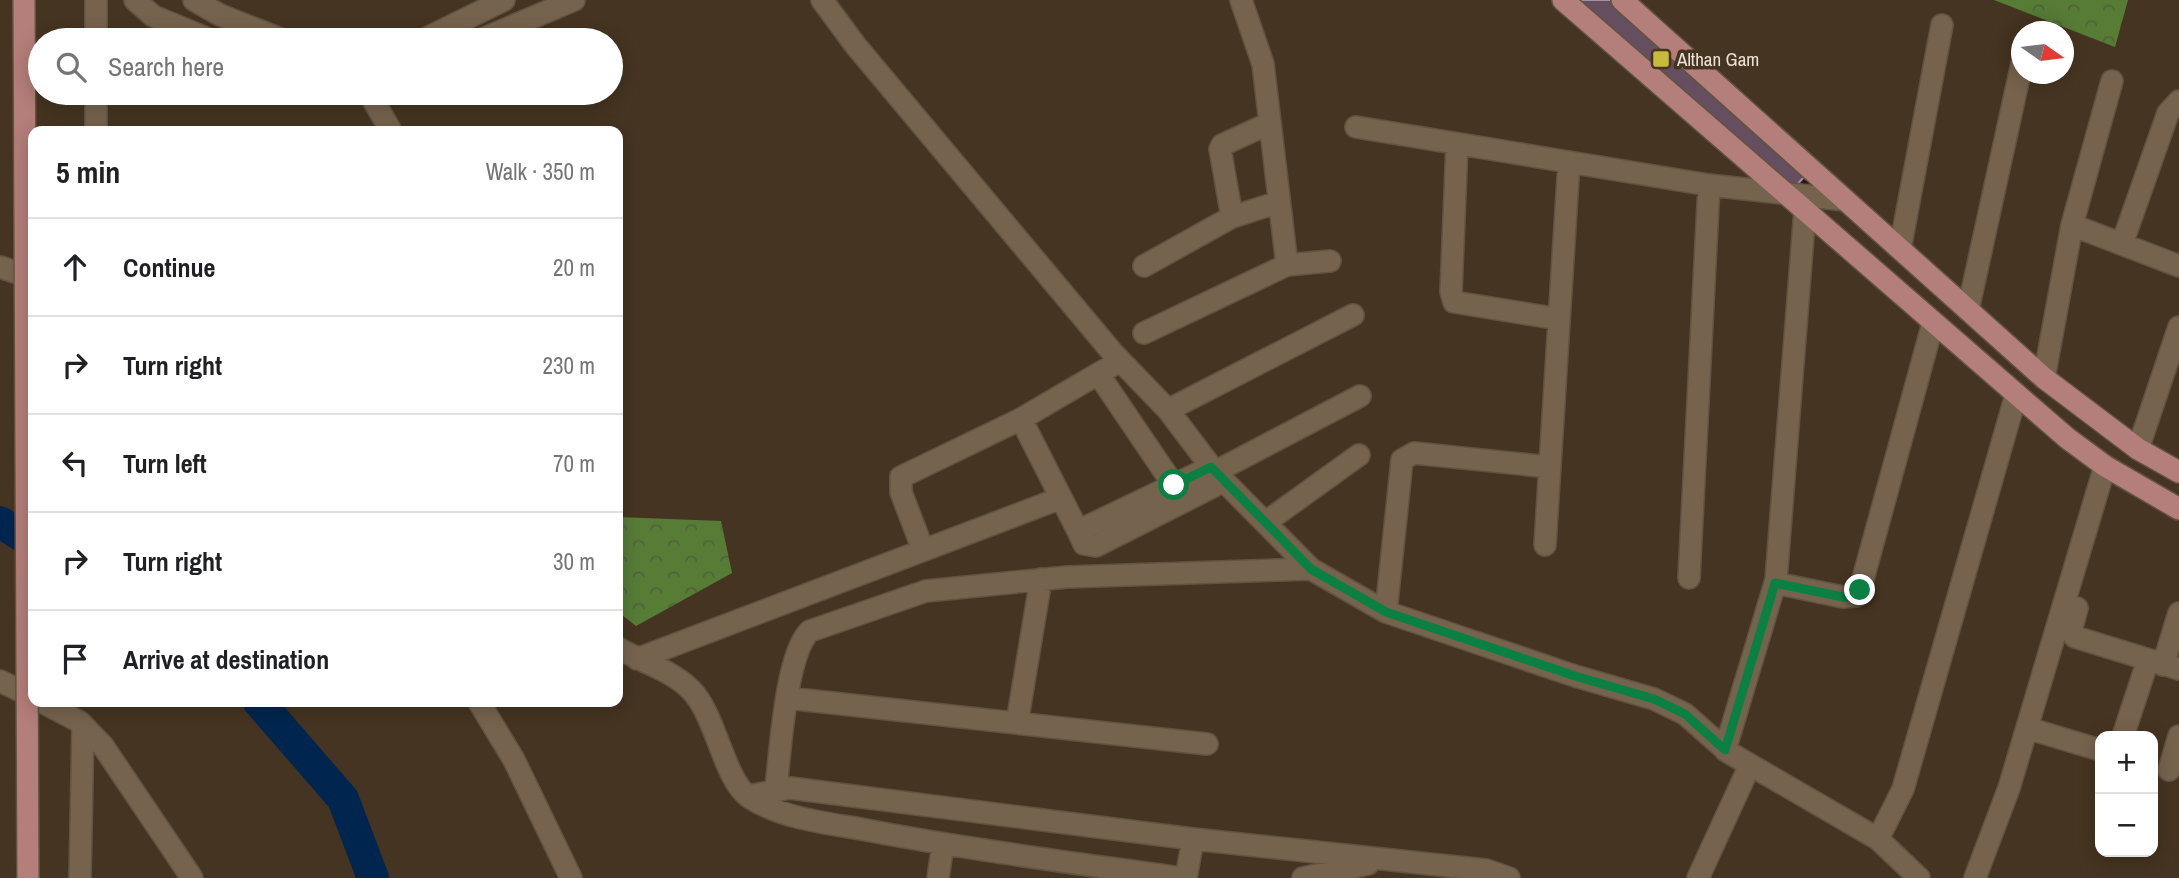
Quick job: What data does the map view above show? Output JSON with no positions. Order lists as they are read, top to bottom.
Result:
{
  "places": {
    "transit": ["Althan Gam"]
  },
  "north": "right",
  "page": {
    "search": "Search here",
    "heading": ["5 min", "Walk · 350 m"],
    "list": [
      ["Continue", "20 m"],
      ["Turn right", "230 m"],
      ["Turn left", "70 m"],
      ["Turn right", "30 m"],
      "Arrive at destination"
    ],
    "map_buttons": ["+", "−"]
  }
}
